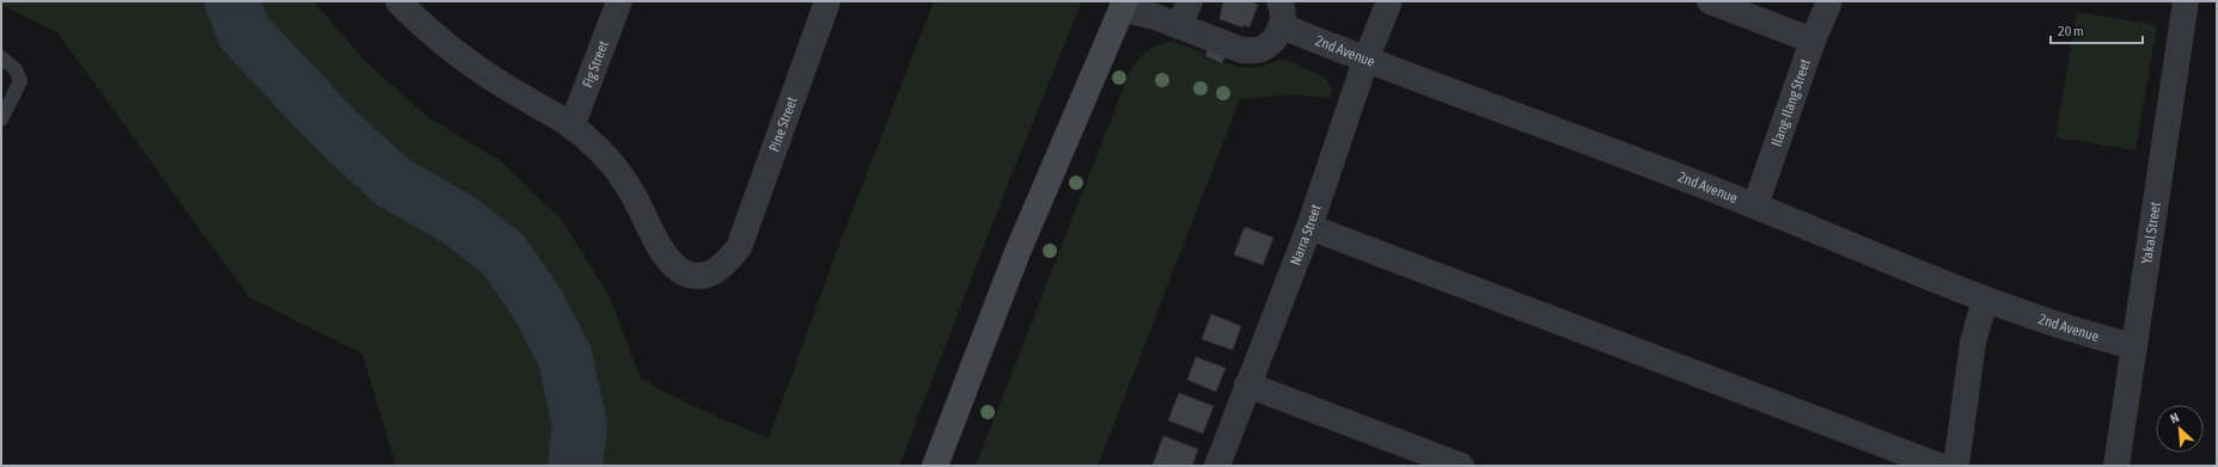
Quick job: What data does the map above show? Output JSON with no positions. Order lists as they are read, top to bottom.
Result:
{
  "streets": {
    "street": [
      "2nd Avenue",
      "Fig Street",
      "Ilang-Ilang Street",
      "Pine Street",
      "Yakal Street",
      "Narra Street"
    ]
  },
  "crossings": [
    ["2nd Avenue", "Ilang-Ilang Street"],
    ["2nd Avenue", "Yakal Street"],
    ["2nd Avenue", "Narra Street"],
    ["Fig Street", "Pine Street"]
  ],
  "scale_bar": "20 m",
  "north": "top left"
}
